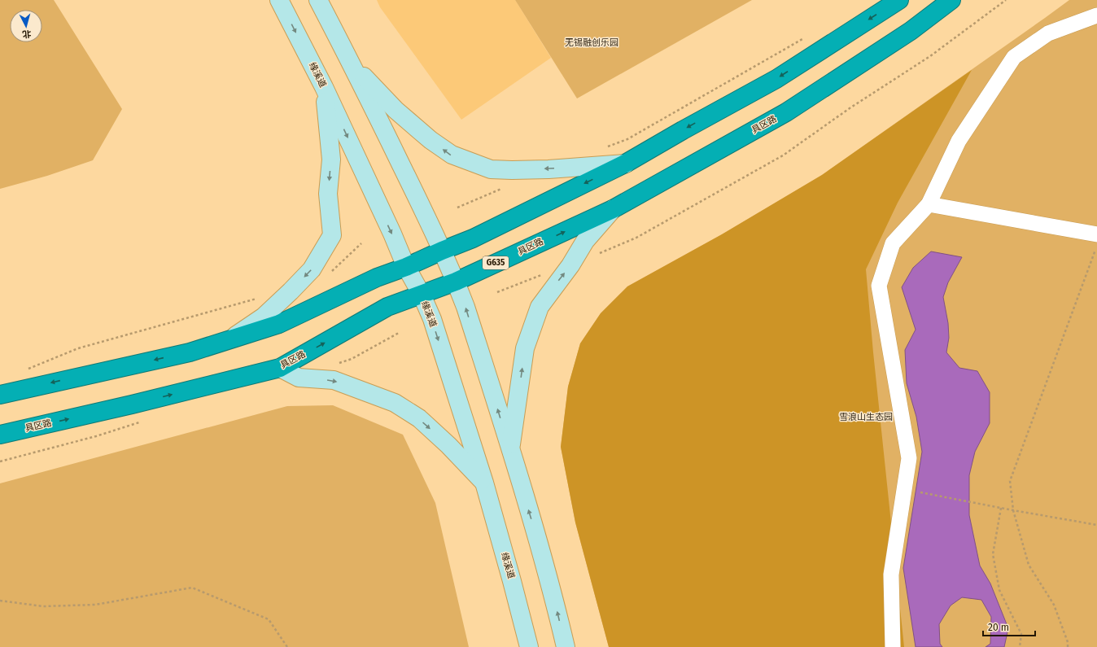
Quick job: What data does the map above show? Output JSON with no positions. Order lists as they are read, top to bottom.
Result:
{
  "streets": {
    "highway": ["具区路", "G635"],
    "main road": ["缘溪道"]
  },
  "crossings": [
    ["缘溪道", "具区路"]
  ],
  "parks": ["无锡融创乐园", "雪浪山生态园"],
  "scale_bar": "20 m",
  "north": "bottom"
}
